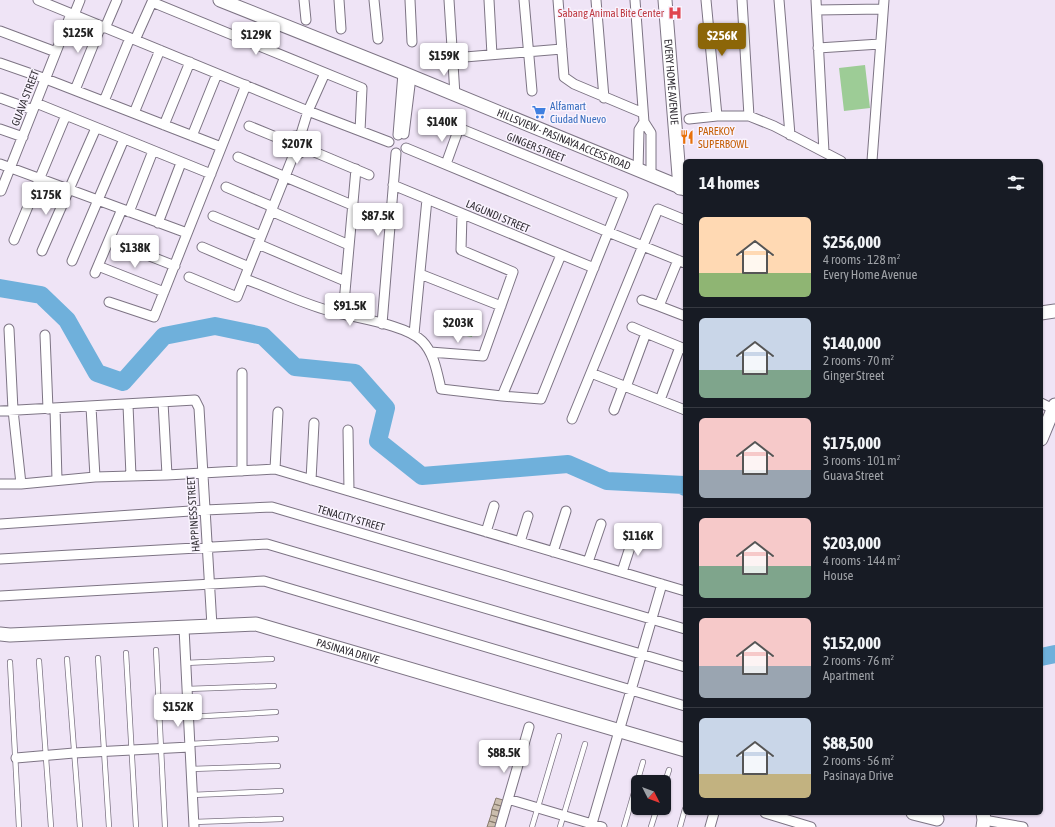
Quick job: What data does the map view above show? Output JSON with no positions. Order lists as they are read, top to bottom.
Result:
{
  "streets": {
    "street": [
      "EVERY HOME AVENUE",
      "GUAVA STREET",
      "HILLSVIEW - PASINAYA ACCESS ROAD",
      "GINGER STREET",
      "LAGUNDI STREET",
      "HAPPINESS STREET",
      "TENACITY STREET",
      "PASINAYA DRIVE"
    ]
  },
  "crossings": [
    ["EVERY HOME AVENUE", "HILLSVIEW - PASINAYA ACCESS ROAD"],
    ["HAPPINESS STREET", "TENACITY STREET"],
    ["HAPPINESS STREET", "PASINAYA DRIVE"]
  ],
  "places": {
    "hospital": ["Sabang Animal Bite Center"],
    "supermarket": ["Alfamart Ciudad Nuevo"],
    "restaurant": ["PAREKOY SUPERBOWL"]
  },
  "north": "bottom right",
  "page": {
    "price": [
      "$125K",
      "$129K",
      "$256K",
      "$159K",
      "$140K",
      "$207K",
      "$175K",
      "$87.5K",
      "$138K",
      "$91.5K",
      "$203K",
      "$116K",
      "$152K",
      "$88.5K"
    ],
    "heading": "14 homes",
    "list": [
      {
        "name": "$256,000",
        "note": "4 rooms · 128 m² · Every Home Avenue"
      },
      {
        "name": "$140,000",
        "note": "2 rooms · 70 m² · Ginger Street"
      },
      {
        "name": "$175,000",
        "note": "3 rooms · 101 m² · Guava Street"
      },
      {
        "name": "$203,000",
        "note": "4 rooms · 144 m² · House"
      },
      {
        "name": "$152,000",
        "note": "2 rooms · 76 m² · Apartment"
      },
      {
        "name": "$88,500",
        "note": "2 rooms · 56 m² · Pasinaya Drive"
      }
    ]
  }
}
